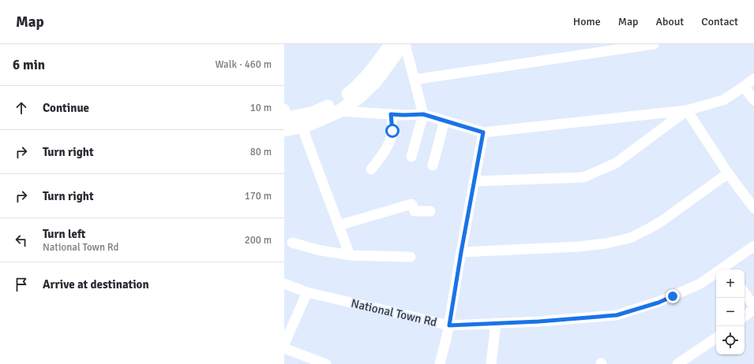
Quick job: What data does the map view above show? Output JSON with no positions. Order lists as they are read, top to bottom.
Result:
{
  "streets": {
    "street": ["National Town Rd"]
  },
  "page": {
    "header": "Map",
    "nav": [
      "Home",
      "Map",
      "About",
      "Contact"
    ],
    "heading": ["6 min", "Walk · 460 m"],
    "list": [
      ["Continue", "10 m"],
      ["Turn right", "80 m"],
      ["Turn right", "170 m"],
      ["Turn left", "National Town Rd", "200 m"],
      "Arrive at destination"
    ],
    "map_buttons": ["+", "−"]
  }
}
